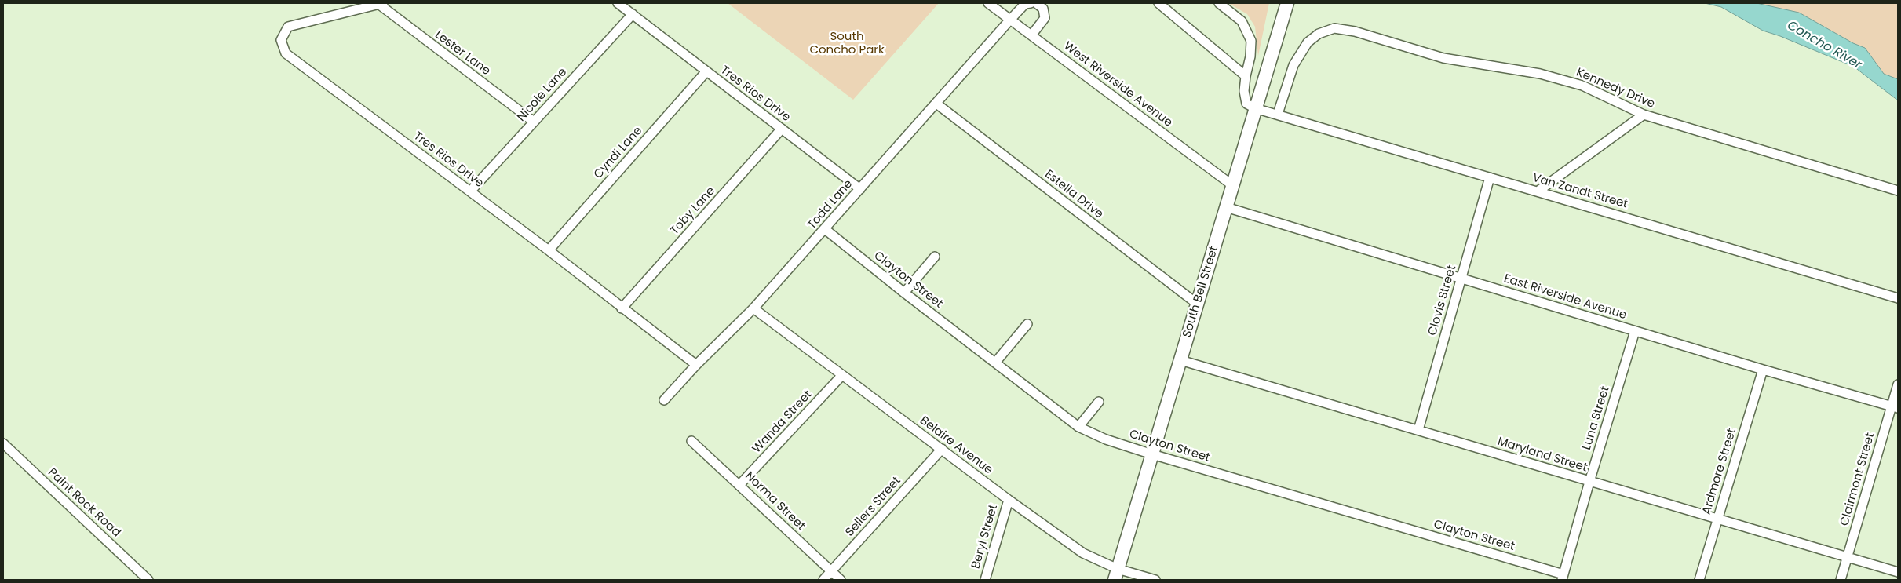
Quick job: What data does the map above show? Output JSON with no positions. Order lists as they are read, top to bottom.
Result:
{
  "streets": {
    "main road": ["South Bell Street"],
    "street": [
      "Lester Lane",
      "West Riverside Avenue",
      "Kennedy Drive",
      "Tres Rios Drive",
      "Nicole Lane",
      "Cyndi Lane",
      "Van Zandt Street",
      "Estella Drive",
      "Todd Lane",
      "Toby Lane",
      "Clayton Street",
      "East Riverside Avenue",
      "Clovis Street",
      "Luna Street",
      "Wanda Street",
      "Belaire Avenue",
      "Maryland Street",
      "Ardmore Street",
      "Clairmont Street",
      "Norma Street",
      "Paint Rock Road",
      "Sellers Street",
      "Beryl Street"
    ]
  },
  "crossings": [
    ["Lester Lane", "Tres Rios Drive"],
    ["Lester Lane", "Nicole Lane"],
    ["West Riverside Avenue", "Todd Lane"],
    ["West Riverside Avenue", "South Bell Street"],
    ["Kennedy Drive", "Van Zandt Street"],
    ["Tres Rios Drive", "Nicole Lane"],
    ["Tres Rios Drive", "Cyndi Lane"],
    ["Tres Rios Drive", "Todd Lane"],
    ["Tres Rios Drive", "Toby Lane"],
    ["Van Zandt Street", "South Bell Street"],
    ["Van Zandt Street", "Clovis Street"],
    ["Estella Drive", "Todd Lane"],
    ["Estella Drive", "South Bell Street"],
    ["Todd Lane", "Clayton Street"],
    ["Todd Lane", "Belaire Avenue"],
    ["Clayton Street", "South Bell Street"],
    ["Clayton Street", "Luna Street"],
    ["South Bell Street", "East Riverside Avenue"],
    ["South Bell Street", "Belaire Avenue"],
    ["South Bell Street", "Maryland Street"],
    ["East Riverside Avenue", "Clovis Street"],
    ["East Riverside Avenue", "Luna Street"],
    ["East Riverside Avenue", "Ardmore Street"],
    ["East Riverside Avenue", "Clairmont Street"],
    ["Clovis Street", "Maryland Street"],
    ["Luna Street", "Maryland Street"],
    ["Wanda Street", "Belaire Avenue"],
    ["Wanda Street", "Norma Street"],
    ["Belaire Avenue", "Sellers Street"],
    ["Belaire Avenue", "Beryl Street"],
    ["Maryland Street", "Ardmore Street"],
    ["Maryland Street", "Clairmont Street"],
    ["Norma Street", "Sellers Street"]
  ],
  "water": ["Concho River"],
  "parks": ["South Concho Park"]
}
